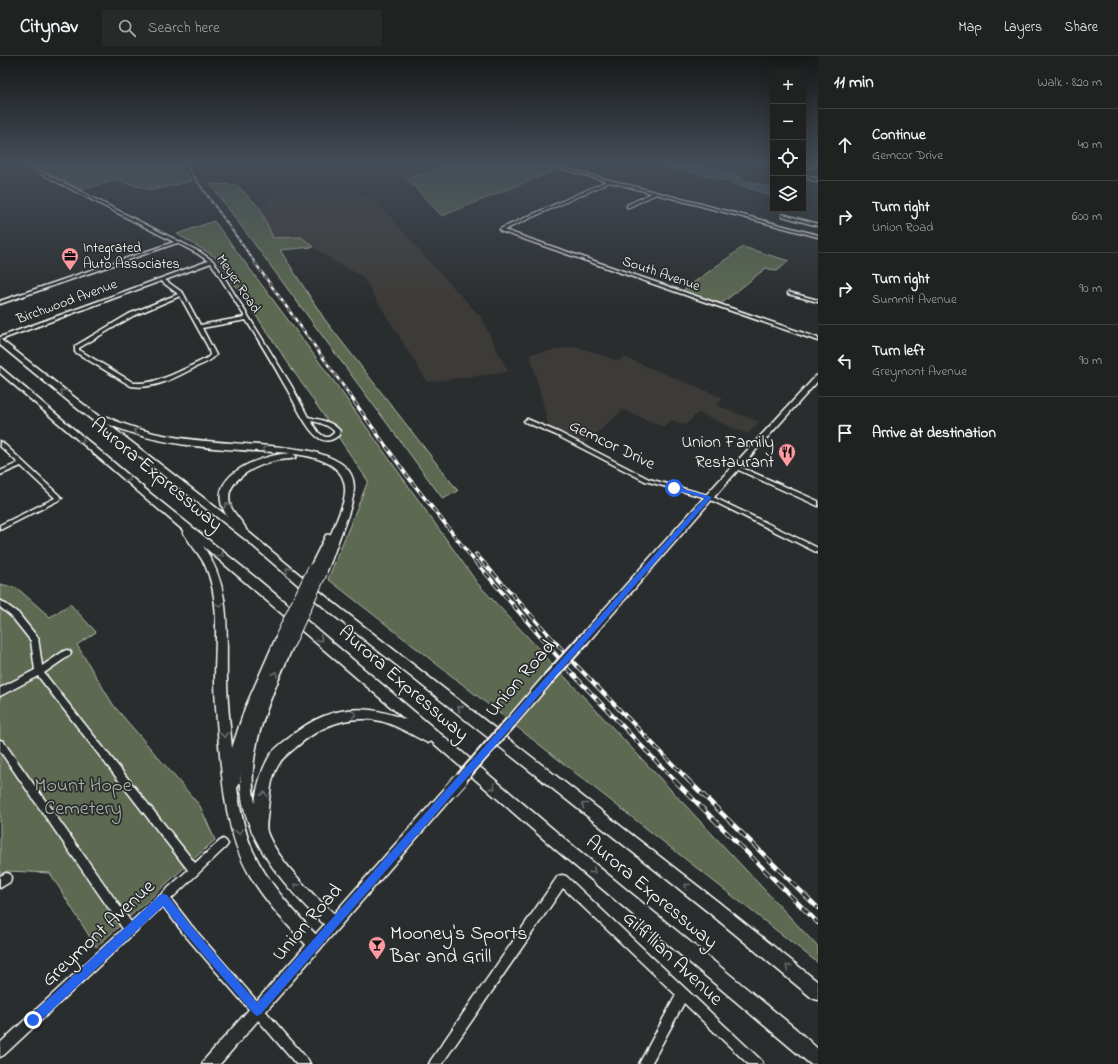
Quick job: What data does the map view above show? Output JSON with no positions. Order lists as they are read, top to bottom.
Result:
{
  "streets": {
    "highway": ["Aurora Expressway"],
    "main road": ["Union Road"],
    "street": [
      "South Avenue",
      "Meyer Road",
      "Birchwood Avenue",
      "Gemcor Drive",
      "Greymont Avenue",
      "Gilfillian Avenue"
    ]
  },
  "crossings": [
    ["Meyer Road", "Birchwood Avenue"],
    ["Birchwood Avenue", "Aurora Expressway"],
    ["Gemcor Drive", "Union Road"]
  ],
  "parks": ["Mount Hope Cemetery"],
  "places": {
    "office": ["Integrated Auto Associates"],
    "restaurant": ["Union Family Restaurant"],
    "bar": ["Mooney's Sports Bar and Grill"]
  },
  "page": {
    "header": "Citynav",
    "search": "Search here",
    "nav": ["Map", "Layers", "Share"],
    "heading": ["11 min", "Walk · 820 m"],
    "map_buttons": ["+", "−"],
    "list": [
      ["Continue", "Gemcor Drive", "40 m"],
      ["Turn right", "Union Road", "600 m"],
      ["Turn right", "Summit Avenue", "90 m"],
      ["Turn left", "Greymont Avenue", "90 m"],
      "Arrive at destination"
    ]
  }
}
